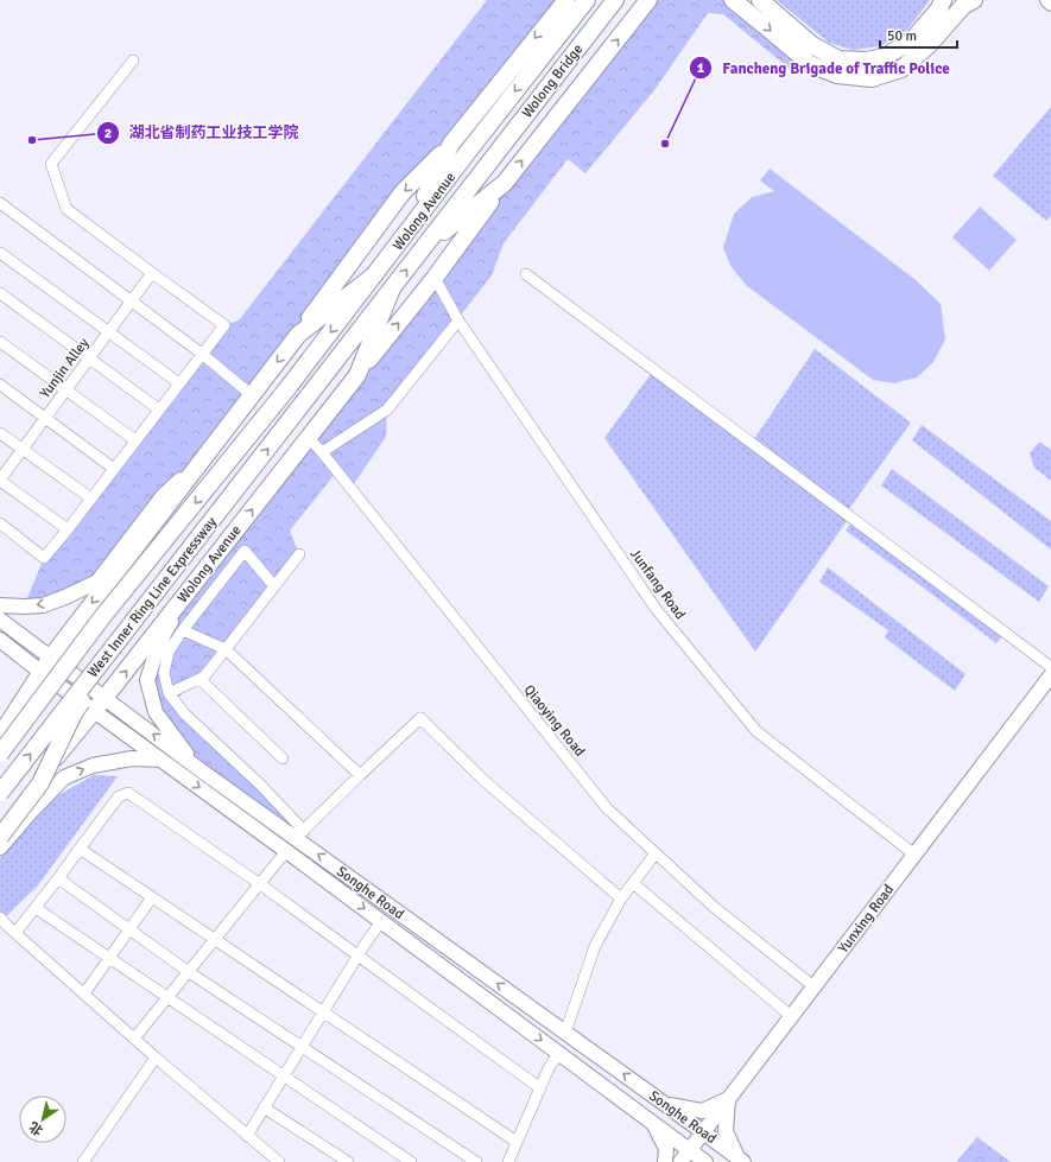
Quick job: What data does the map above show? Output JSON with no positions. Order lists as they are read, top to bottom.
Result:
{
  "streets": {
    "highway": ["Wolong Bridge", "Wolong Avenue", "West Inner Ring Line Expressway"],
    "main road": ["Songhe Road", "Yunxing Road"],
    "street": ["Yunjin Alley", "Junfang Road", "Qiaoying Road"]
  },
  "crossings": [
    ["Wolong Bridge", "Wolong Avenue"],
    ["Wolong Avenue", "West Inner Ring Line Expressway"],
    ["Wolong Avenue", "Qiaoying Road"],
    ["Wolong Avenue", "Songhe Road"],
    ["Junfang Road", "Yunxing Road"],
    ["Qiaoying Road", "Yunxing Road"],
    ["Songhe Road", "Yunxing Road"]
  ],
  "places": ["湖北省制药工业技工学院", "Fancheng Brigade of Traffic Police"],
  "scale_bar": "50 m",
  "north": "bottom left"
}
